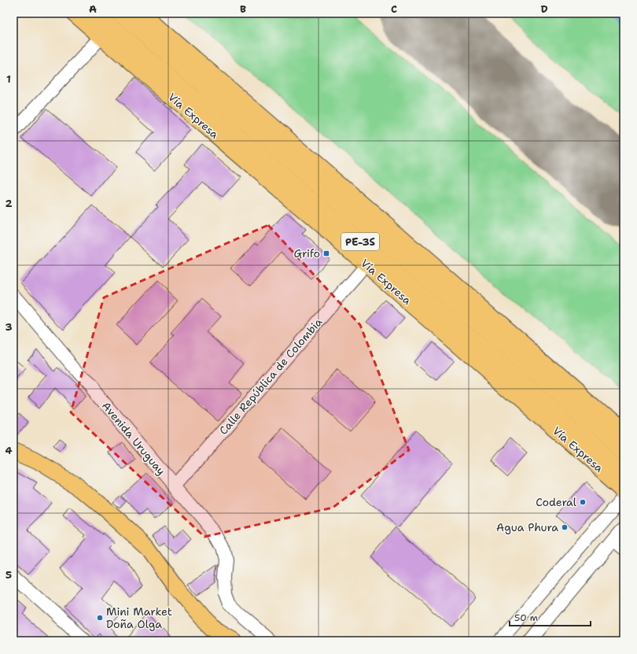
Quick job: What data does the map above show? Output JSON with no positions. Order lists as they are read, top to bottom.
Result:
{
  "streets": {
    "main road": ["Vía Expresa", "PE-3S"],
    "street": ["Calle República de Colombia", "Avenida Uruguay"]
  },
  "crossings": [
    ["Vía Expresa", "Calle República de Colombia"],
    ["Calle República de Colombia", "Avenida Uruguay"]
  ],
  "places": {
    "transit": ["Grifo"],
    "other": ["Coderal", "Agua Phura", "Mini Market Doña Olga"]
  },
  "scale_bar": "50 m",
  "grid": {
    "columns": [
      "A",
      "B",
      "C",
      "D"
    ],
    "rows": [
      "1",
      "2",
      "3",
      "4",
      "5"
    ]
  }
}
